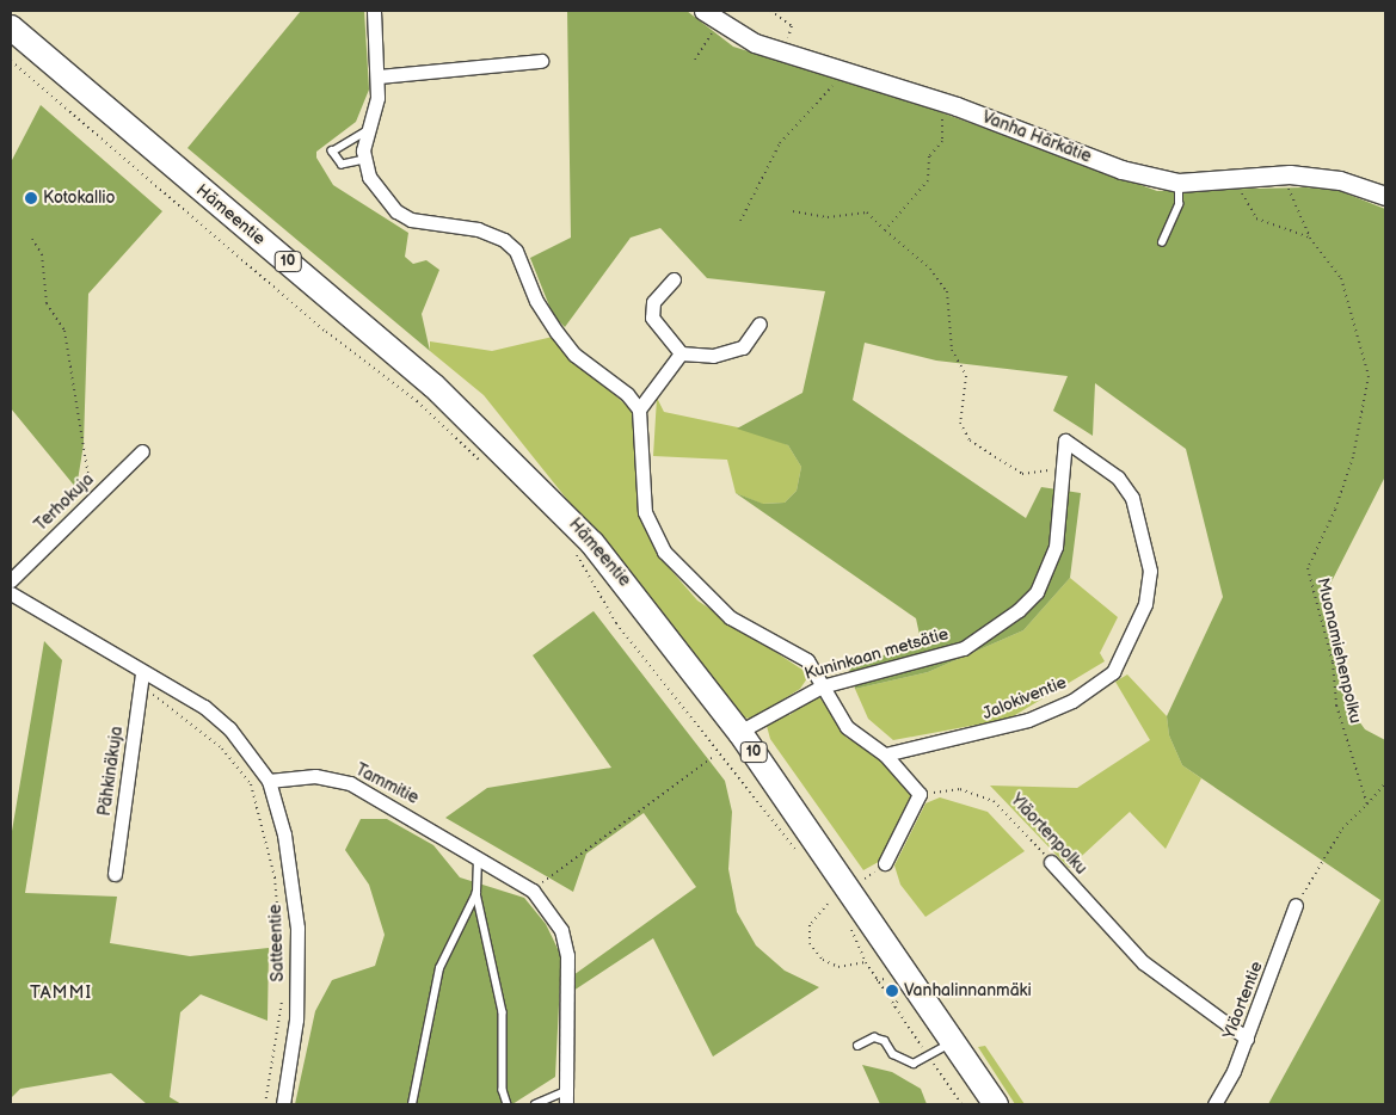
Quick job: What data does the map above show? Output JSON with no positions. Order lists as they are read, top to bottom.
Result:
{
  "streets": {
    "highway": ["Hämeentie", "10"],
    "street": [
      "Vanha Härkätie",
      "Terhokuja",
      "Kuninkaan metsätie",
      "Jalokiventie",
      "Pähkinäkuja",
      "Tammitie",
      "Yläortenpolku",
      "Satteentie",
      "Yläortentie"
    ],
    "path": ["Muonamiehenpolku"]
  },
  "crossings": [
    ["Vanha Härkätie", "Muonamiehenpolku"],
    ["Hämeentie", "Kuninkaan metsätie"],
    ["Kuninkaan metsätie", "Jalokiventie"],
    ["Tammitie", "Satteentie"],
    ["Yläortenpolku", "Yläortentie"]
  ],
  "districts": ["TAMMI"],
  "places": ["Kotokallio", "Vanhalinnanmäki"]
}
